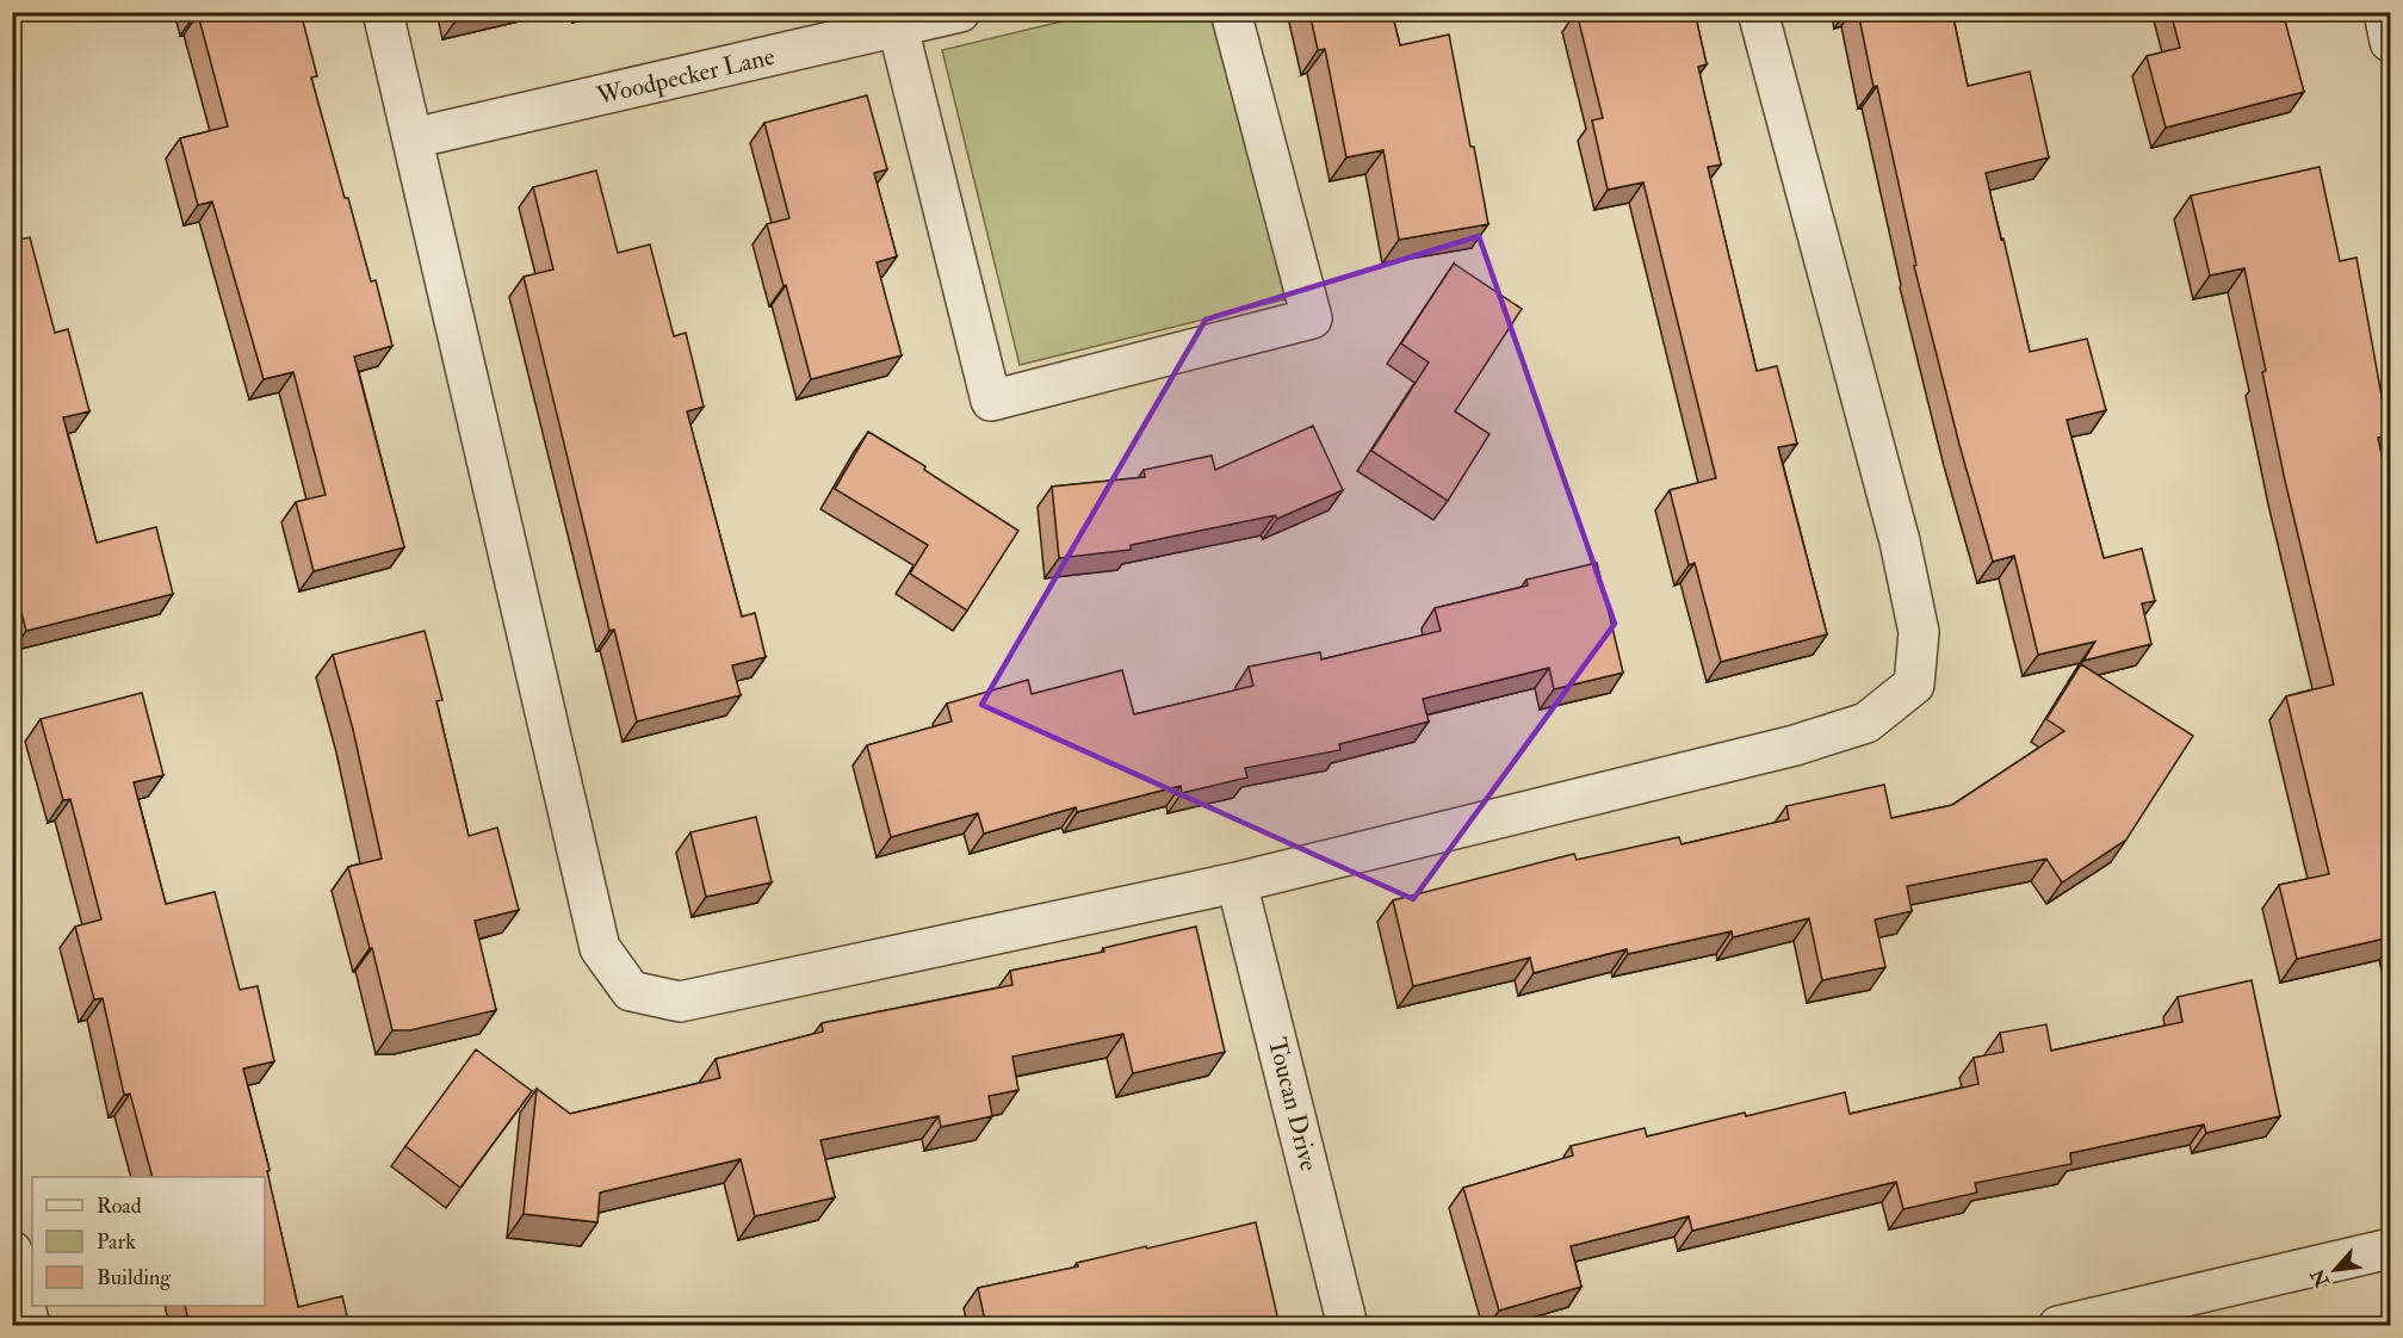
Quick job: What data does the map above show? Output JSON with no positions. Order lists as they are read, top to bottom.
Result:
{
  "streets": {
    "street": ["Woodpecker Lane", "Toucan Drive"]
  },
  "legend": ["Road", "Park", "Building"],
  "north": "bottom left"
}
